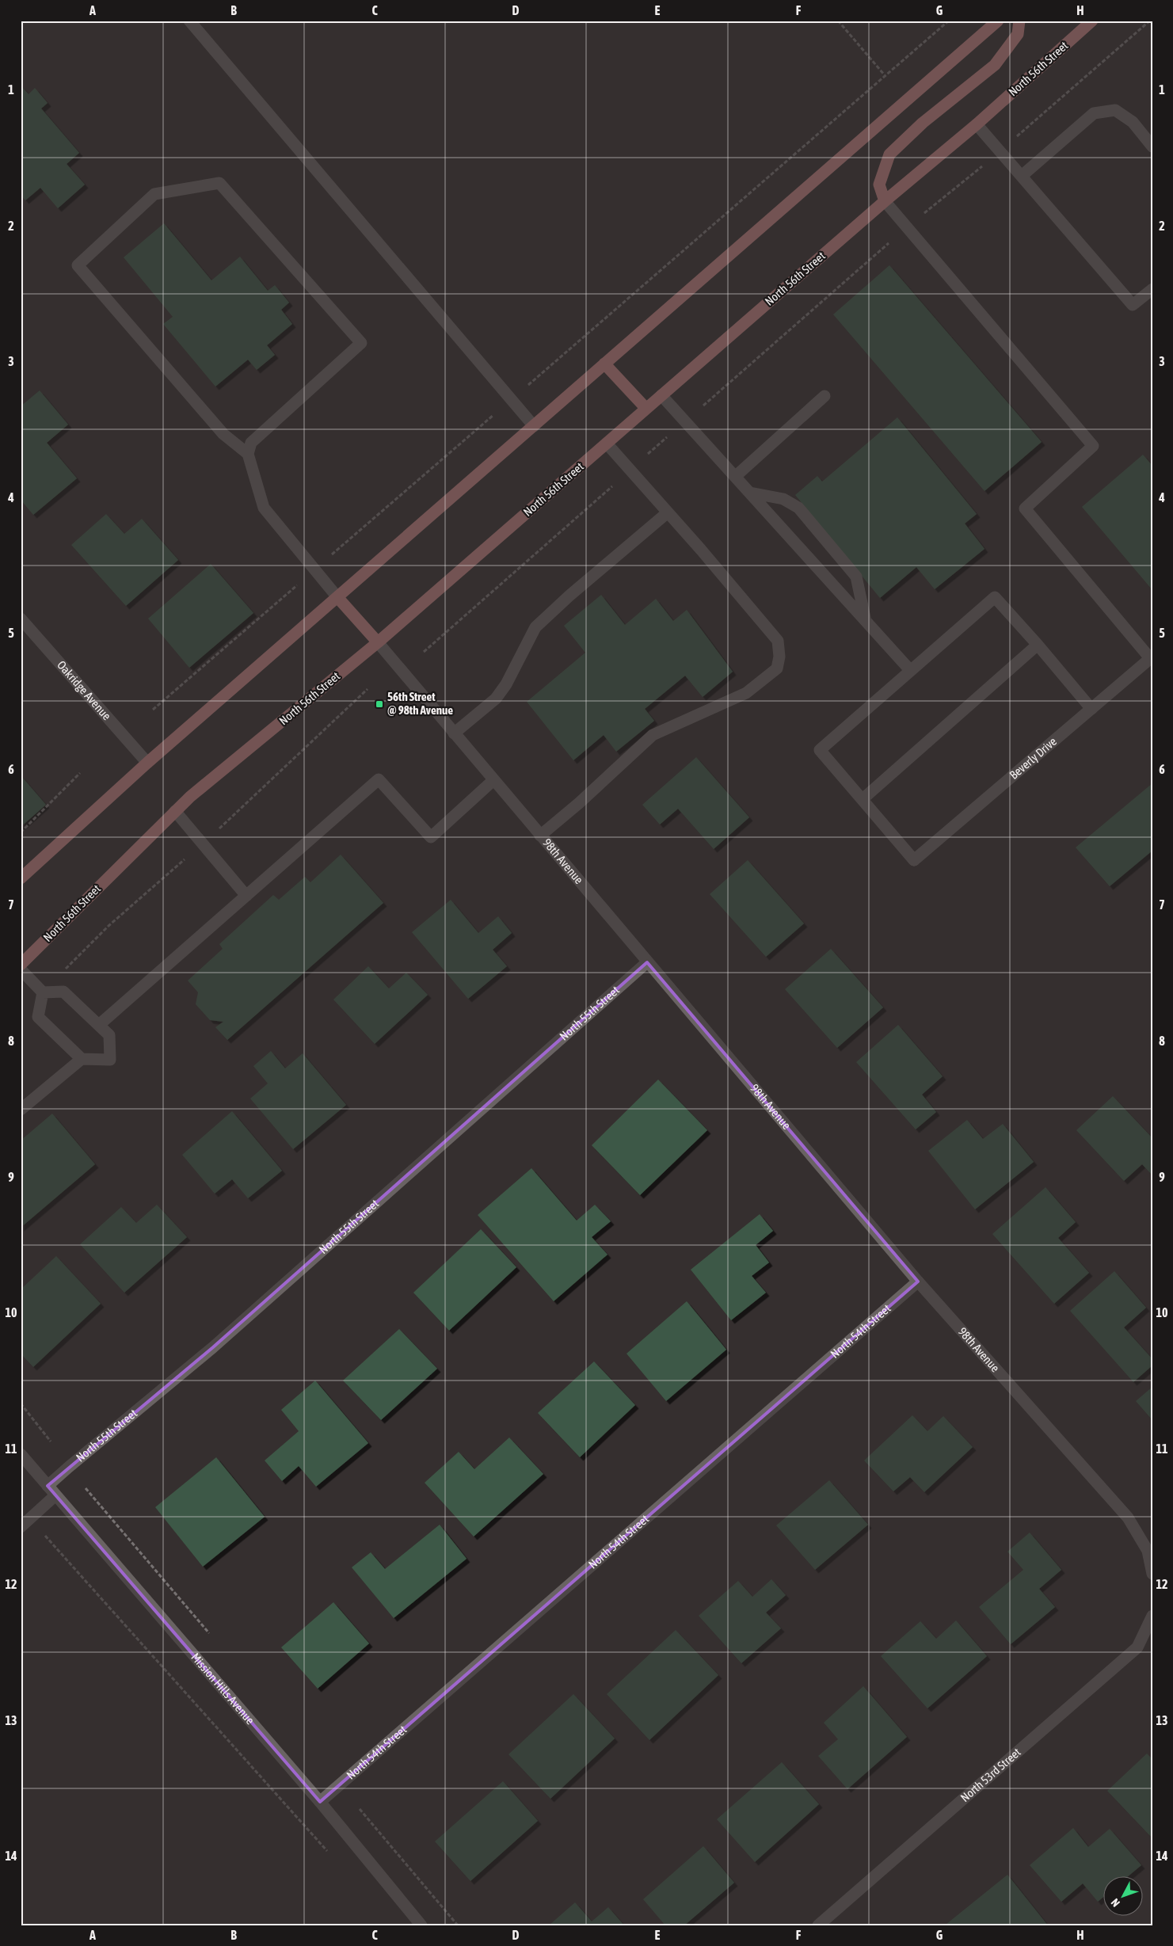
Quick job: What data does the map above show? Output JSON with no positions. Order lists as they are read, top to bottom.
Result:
{
  "streets": {
    "main road": ["North 56th Street"],
    "street": [
      "Oakridge Avenue",
      "Beverly Drive",
      "98th Avenue",
      "North 55th Street",
      "North 54th Street",
      "Mission Hills Avenue",
      "North 53rd Street"
    ]
  },
  "crossings": [
    ["North 56th Street", "98th Avenue"],
    ["98th Avenue", "North 55th Street"],
    ["98th Avenue", "North 54th Street"],
    ["North 55th Street", "Mission Hills Avenue"],
    ["North 54th Street", "Mission Hills Avenue"]
  ],
  "places": {
    "transit": ["56th Street @ 98th Avenue"]
  },
  "north": "bottom left",
  "grid": {
    "columns": [
      "A",
      "B",
      "C",
      "D",
      "E",
      "F",
      "G",
      "H"
    ],
    "rows": [
      "1",
      "2",
      "3",
      "4",
      "5",
      "6",
      "7",
      "8",
      "9",
      "10",
      "11",
      "12",
      "13",
      "14"
    ]
  }
}
